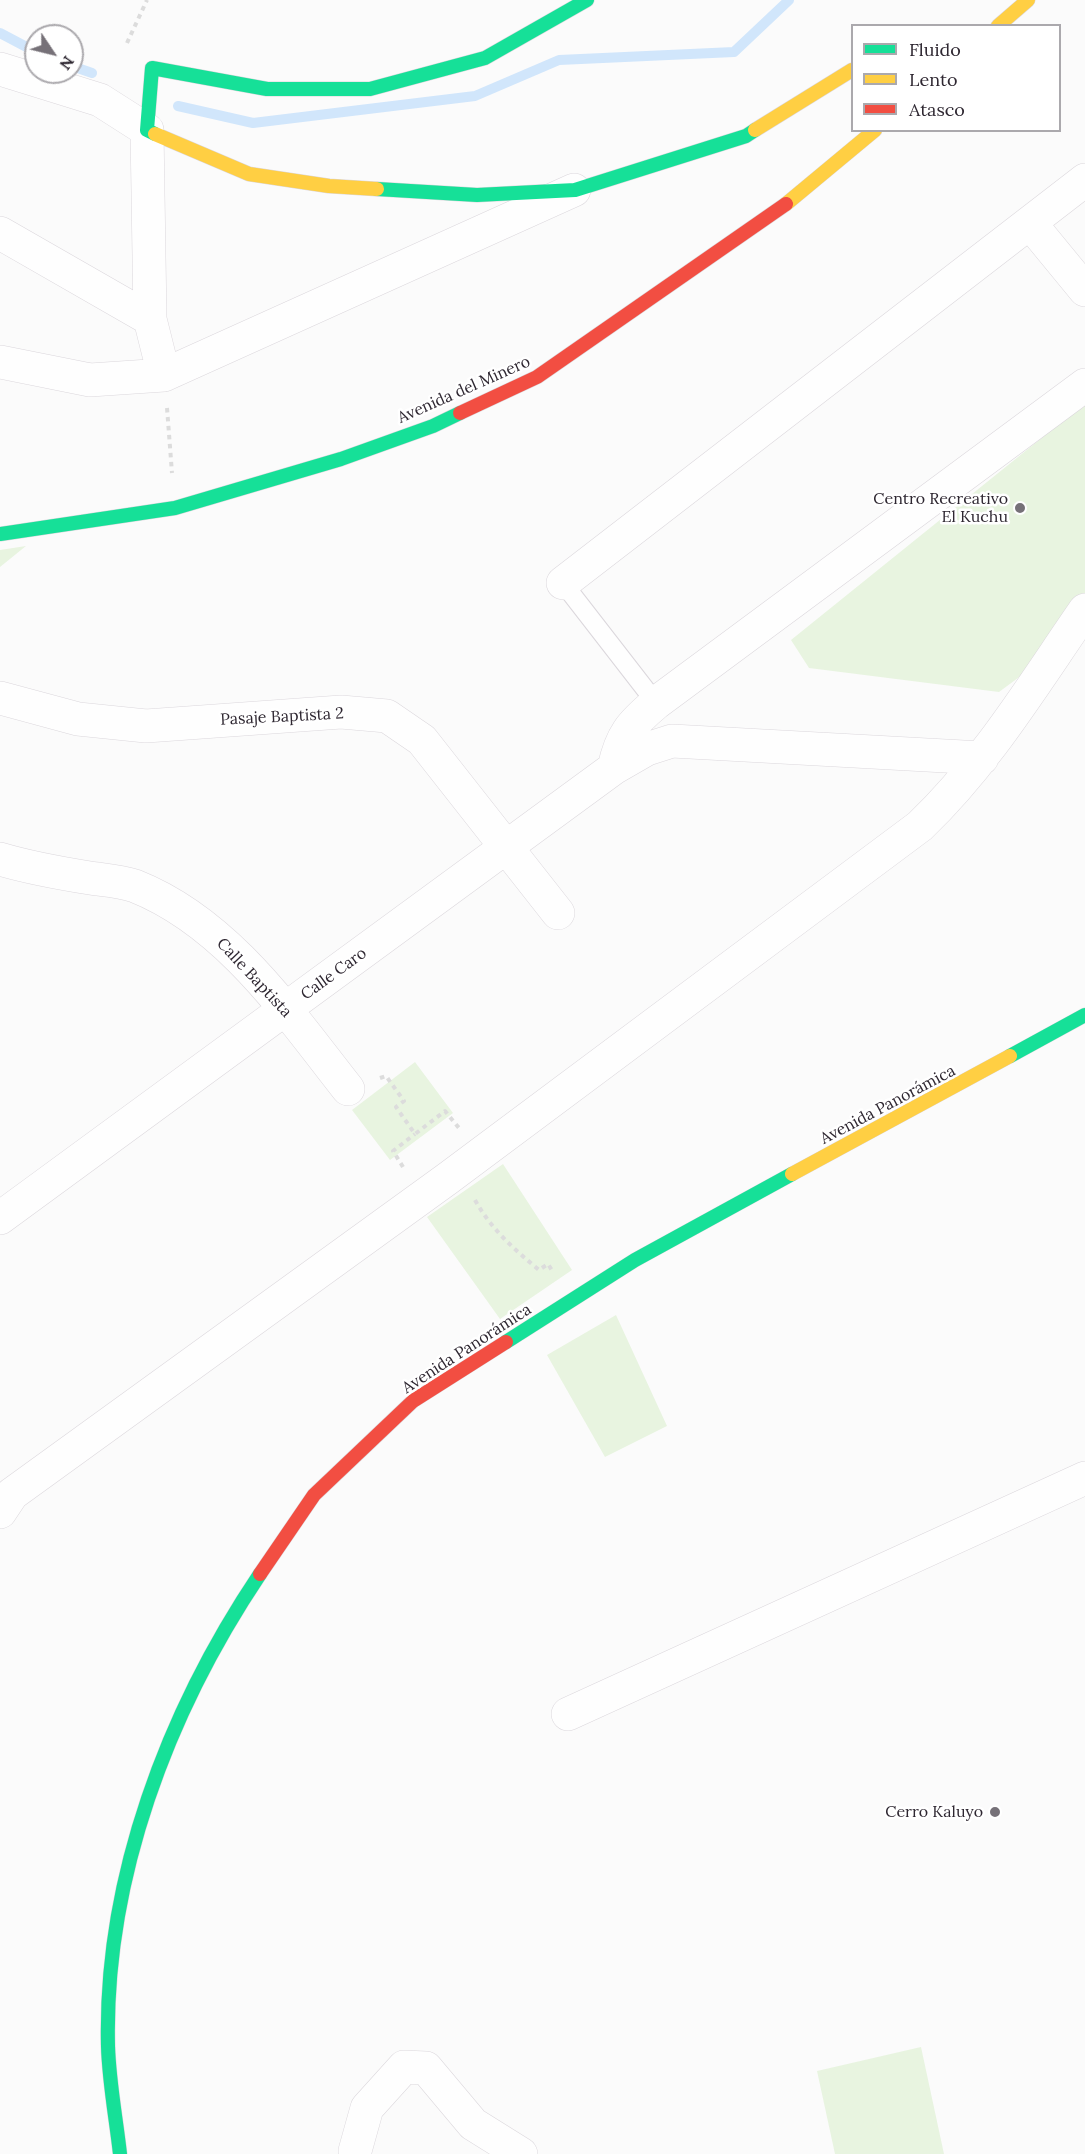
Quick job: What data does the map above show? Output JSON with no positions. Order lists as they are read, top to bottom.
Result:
{
  "streets": {
    "main road": ["Avenida del Minero", "Avenida Panorámica"],
    "street": ["Pasaje Baptista 2", "Calle Caro", "Calle Baptista"]
  },
  "crossings": [
    ["Pasaje Baptista 2", "Calle Caro"],
    ["Calle Caro", "Calle Baptista"]
  ],
  "places": ["Centro Recreativo El Kuchu", "Cerro Kaluyo"],
  "legend": ["Fluido", "Lento", "Atasco"],
  "north": "bottom right"
}
